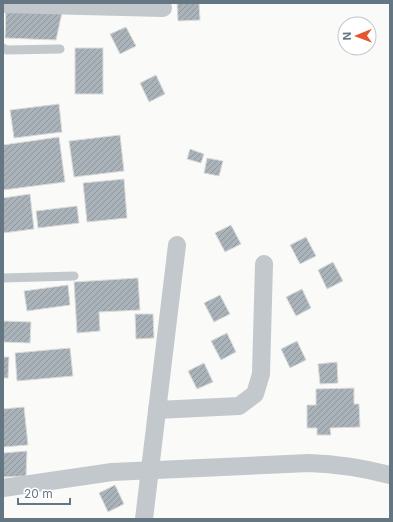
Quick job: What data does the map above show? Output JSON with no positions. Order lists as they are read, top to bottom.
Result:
{
  "scale_bar": "20 m",
  "north": "left"
}
